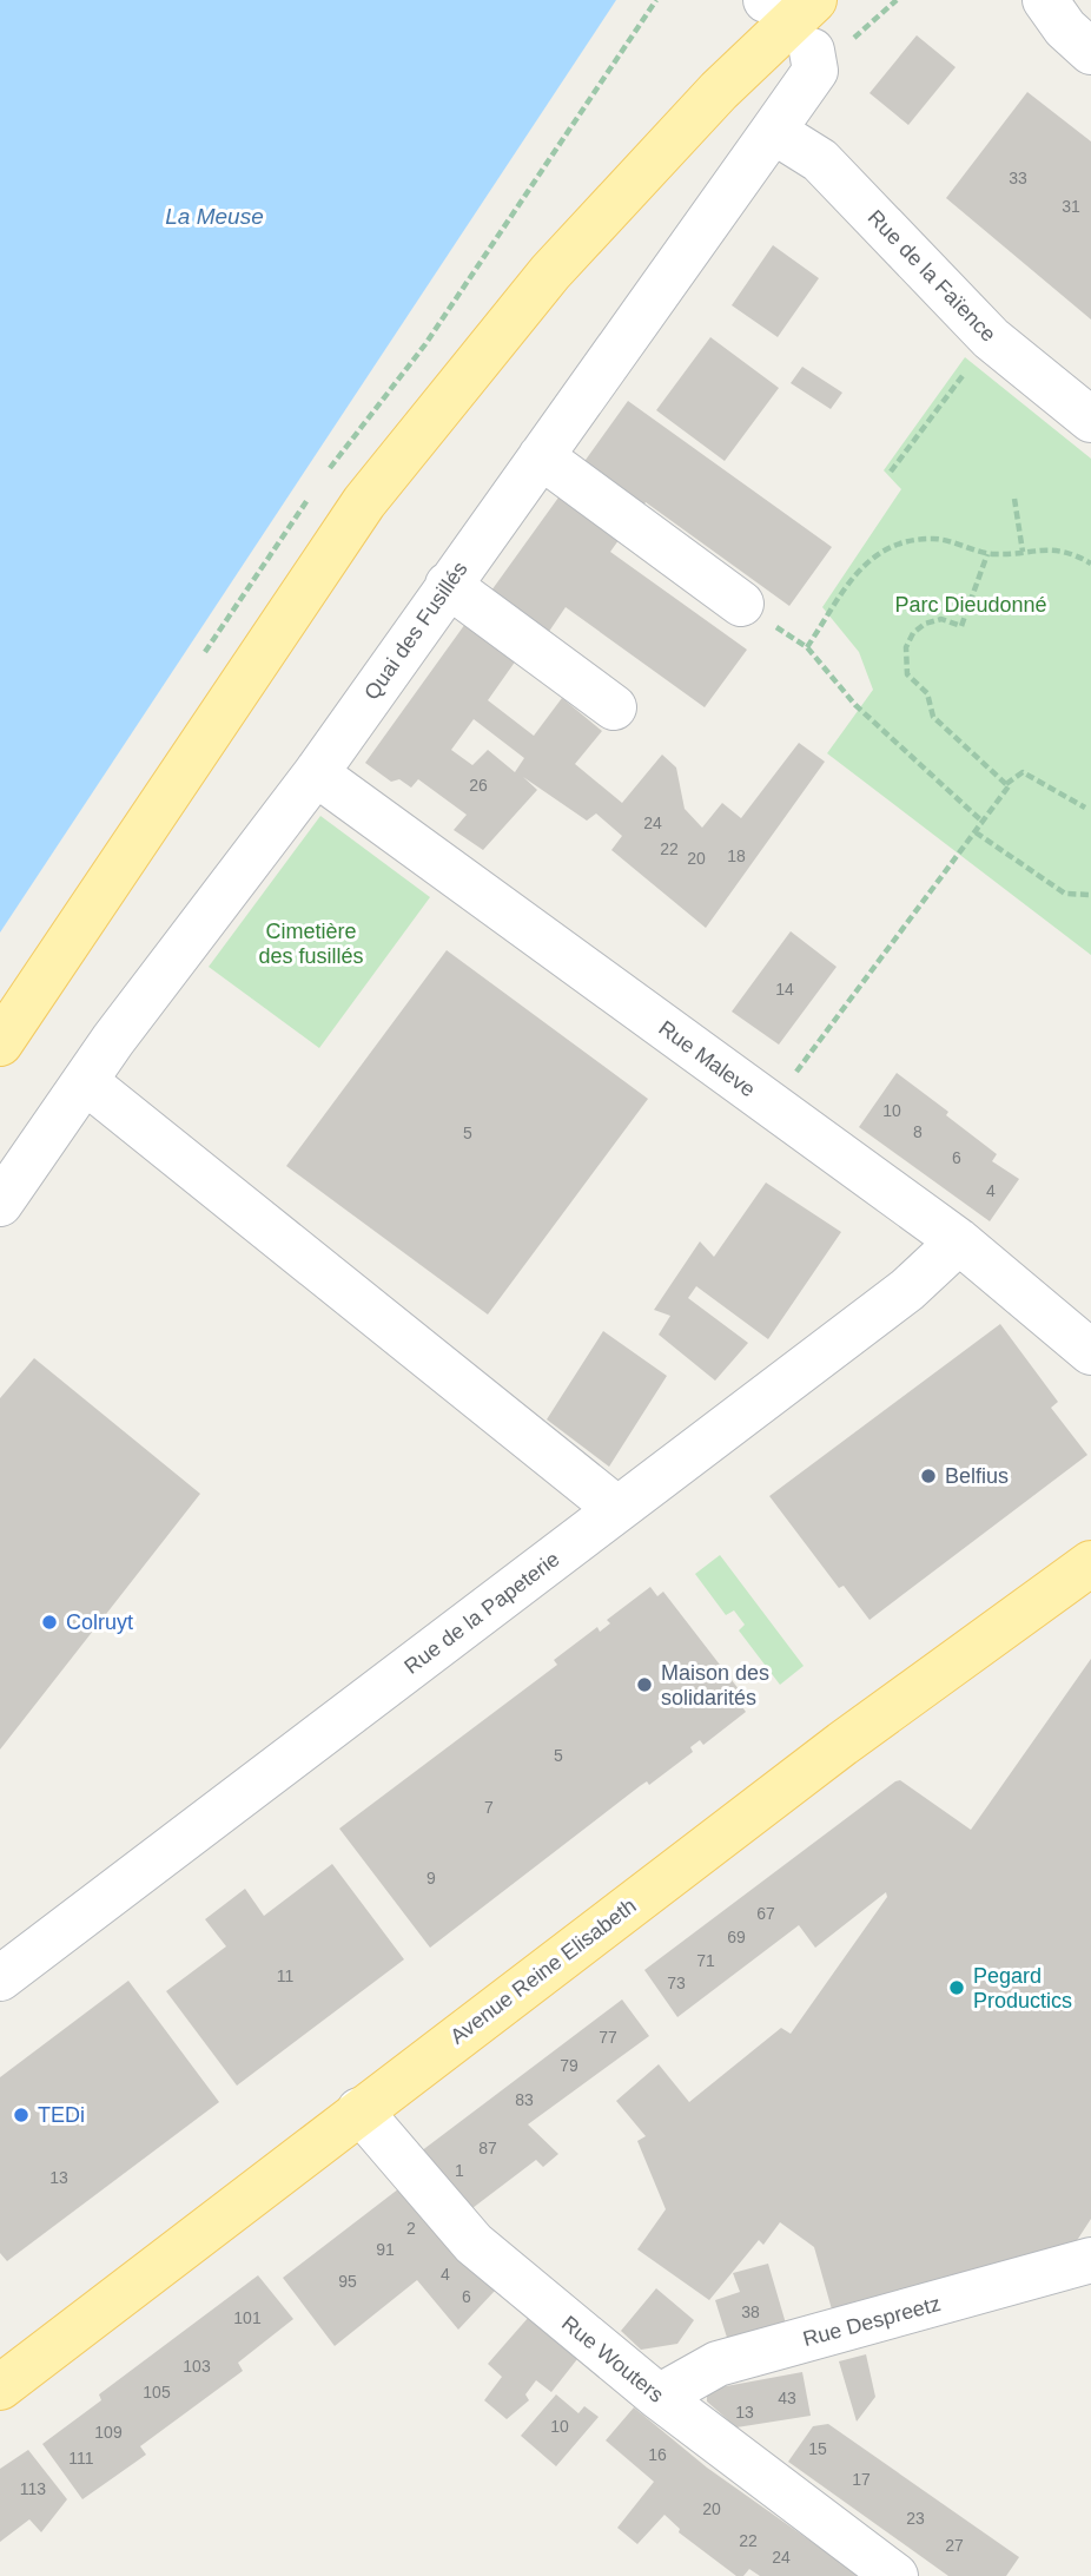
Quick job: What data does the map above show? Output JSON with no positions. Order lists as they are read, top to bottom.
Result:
{
  "streets": {
    "main road": ["Avenue Reine Elisabeth"],
    "street": [
      "Rue de la Faïence",
      "Quai des Fusillés",
      "Rue Maleve",
      "Rue de la Papeterie",
      "Rue Despreetz",
      "Rue Wouters"
    ]
  },
  "crossings": [
    ["Rue de la Faïence", "Quai des Fusillés"],
    ["Quai des Fusillés", "Rue Maleve"],
    ["Rue Maleve", "Rue de la Papeterie"],
    ["Avenue Reine Elisabeth", "Rue Wouters"],
    ["Rue Despreetz", "Rue Wouters"]
  ],
  "water": ["La Meuse"],
  "parks": ["Parc Dieudonné", "Cimetière des fusillés"],
  "places": [
    "Belfius",
    "Colruyt",
    "Maison des solidarités",
    "Pegard Productics",
    "TEDi"
  ],
  "house_numbers": [
    "33",
    "31",
    "26",
    "24",
    "22",
    "18",
    "20",
    "14",
    "10",
    "8",
    "5",
    "6",
    "4",
    "5",
    "7",
    "9",
    "67",
    "69",
    "71",
    "11",
    "73",
    "77",
    "79",
    "83",
    "87",
    "1",
    "13",
    "2",
    "91",
    "4",
    "95",
    "6",
    "38",
    "101",
    "103",
    "105",
    "43",
    "13",
    "10",
    "109",
    "15",
    "16",
    "111",
    "17",
    "113",
    "20",
    "23",
    "22",
    "27",
    "24"
  ]
}
